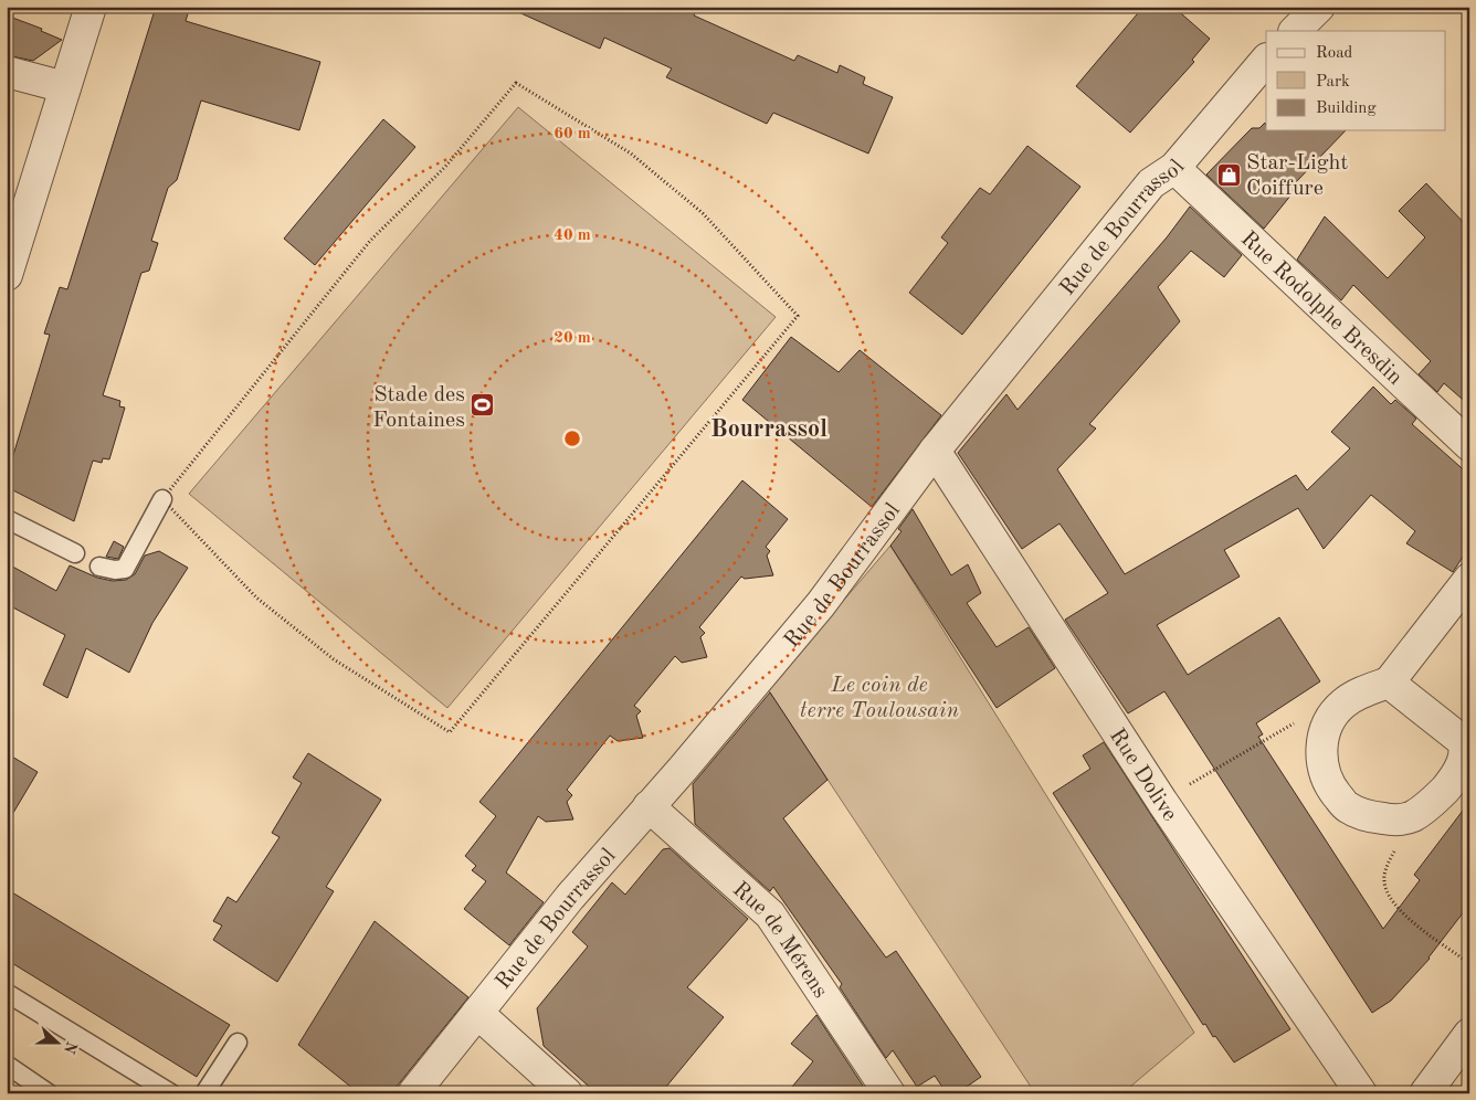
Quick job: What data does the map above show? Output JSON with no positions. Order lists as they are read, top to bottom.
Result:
{
  "streets": {
    "street": [
      "Rue de Bourrassol",
      "Rue Rodolphe Bresdin",
      "Rue Dolive",
      "Rue de Mérens"
    ]
  },
  "crossings": [
    ["Rue de Bourrassol", "Rue Rodolphe Bresdin"],
    ["Rue de Bourrassol", "Rue Dolive"],
    ["Rue de Bourrassol", "Rue de Mérens"]
  ],
  "districts": ["Bourrassol"],
  "parks": ["Le coin de terre Toulousain"],
  "places": {
    "shop": ["Star-Light Coiffure"],
    "sports": ["Stade des Fontaines"]
  },
  "legend": ["Road", "Park", "Building"],
  "north": "right",
  "rings": ["60 m", "40 m", "20 m"]
}
